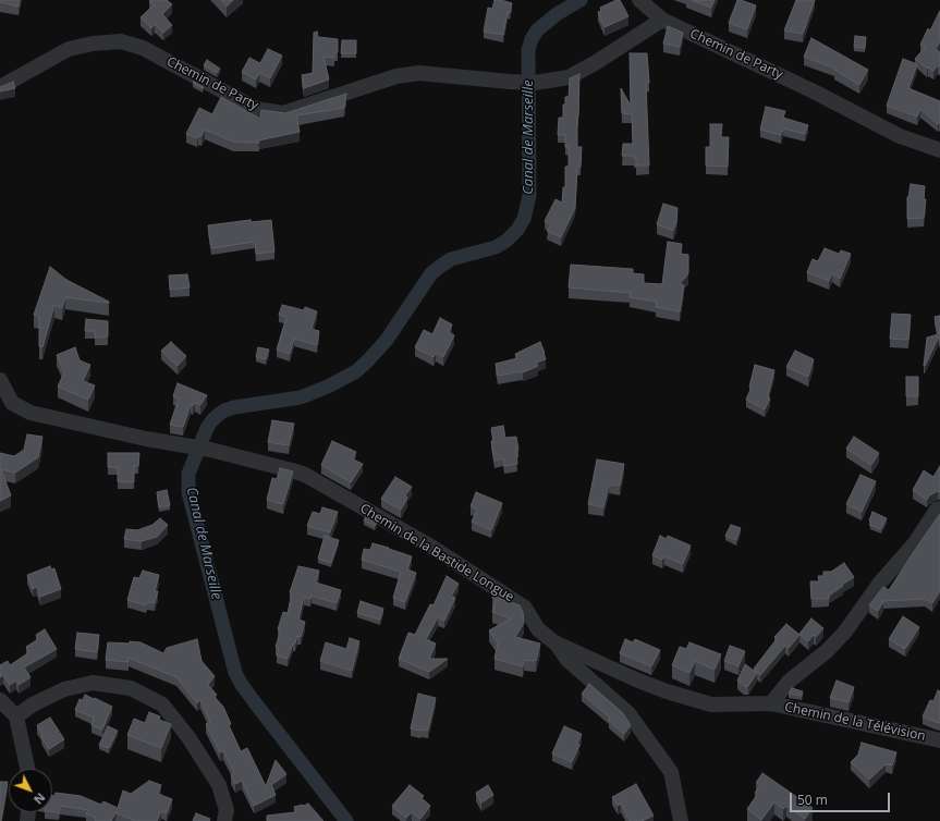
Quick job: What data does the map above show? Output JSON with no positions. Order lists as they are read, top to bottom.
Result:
{
  "streets": {
    "street": ["Chemin de Party", "Chemin de la Bastide Longue", "Chemin de la Télévision"]
  },
  "crossings": [
    ["Chemin de la Bastide Longue", "Chemin de la Télévision"]
  ],
  "water": ["Canal de Marseille"],
  "scale_bar": "50 m",
  "north": "bottom right"
}
